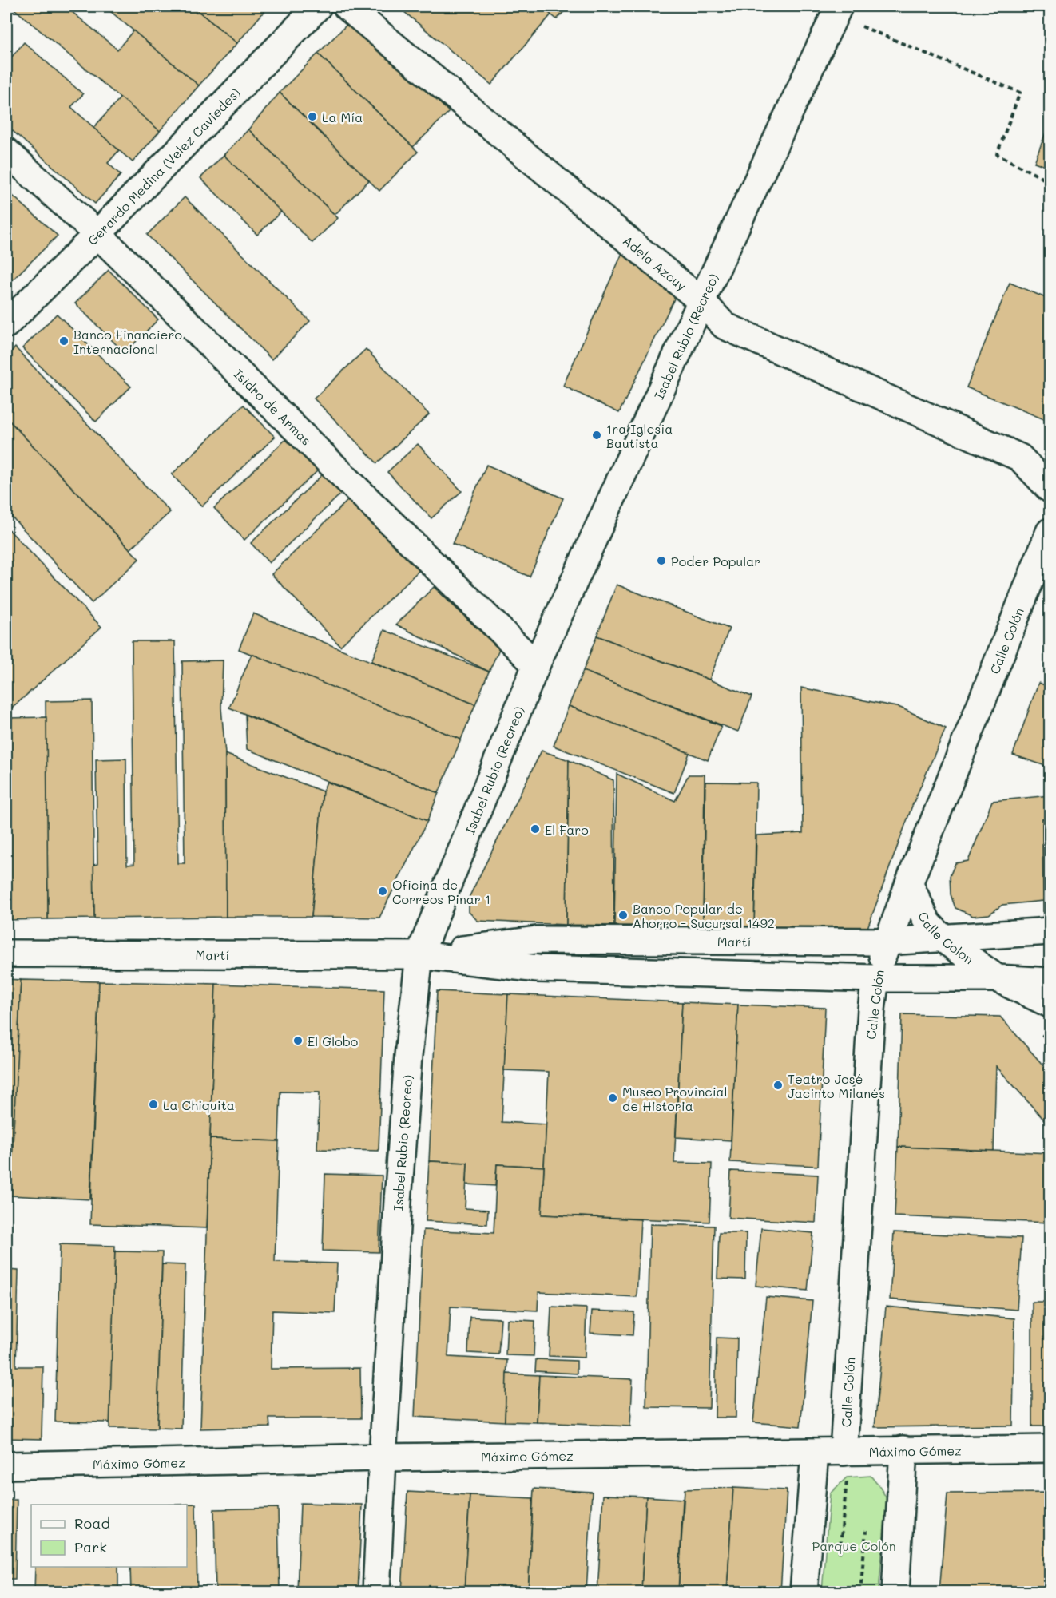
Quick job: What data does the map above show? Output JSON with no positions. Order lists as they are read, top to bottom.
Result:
{
  "streets": {
    "main road": [
      "Gerardo Medina (Velez Caviedes)",
      "Adela Azcuy",
      "Isabel Rubio (Recreo)",
      "Isidro de Armas",
      "Calle Colón",
      "Calle Colon",
      "Martí",
      "Máximo Gómez"
    ]
  },
  "crossings": [
    ["Gerardo Medina (Velez Caviedes)", "Isidro de Armas"],
    ["Adela Azcuy", "Isabel Rubio (Recreo)"],
    ["Isabel Rubio (Recreo)", "Isidro de Armas"],
    ["Isabel Rubio (Recreo)", "Martí"],
    ["Isabel Rubio (Recreo)", "Máximo Gómez"],
    ["Calle Colón", "Calle Colon"],
    ["Calle Colón", "Martí"],
    ["Calle Colón", "Máximo Gómez"],
    ["Calle Colon", "Martí"]
  ],
  "parks": ["Parque Colón"],
  "places": [
    "La Mía",
    "Banco Financiero Internacional",
    "1ra Iglesia Bautista",
    "Poder Popular",
    "El Faro",
    "Oficina de Correos Pinar 1",
    "Banco Popular de Ahorro - Sucursal 1492",
    "El Globo",
    "Teatro José Jacinto Milanés",
    "Museo Provincial de Historia",
    "La Chiquita"
  ],
  "legend": ["Road", "Park"]
}
